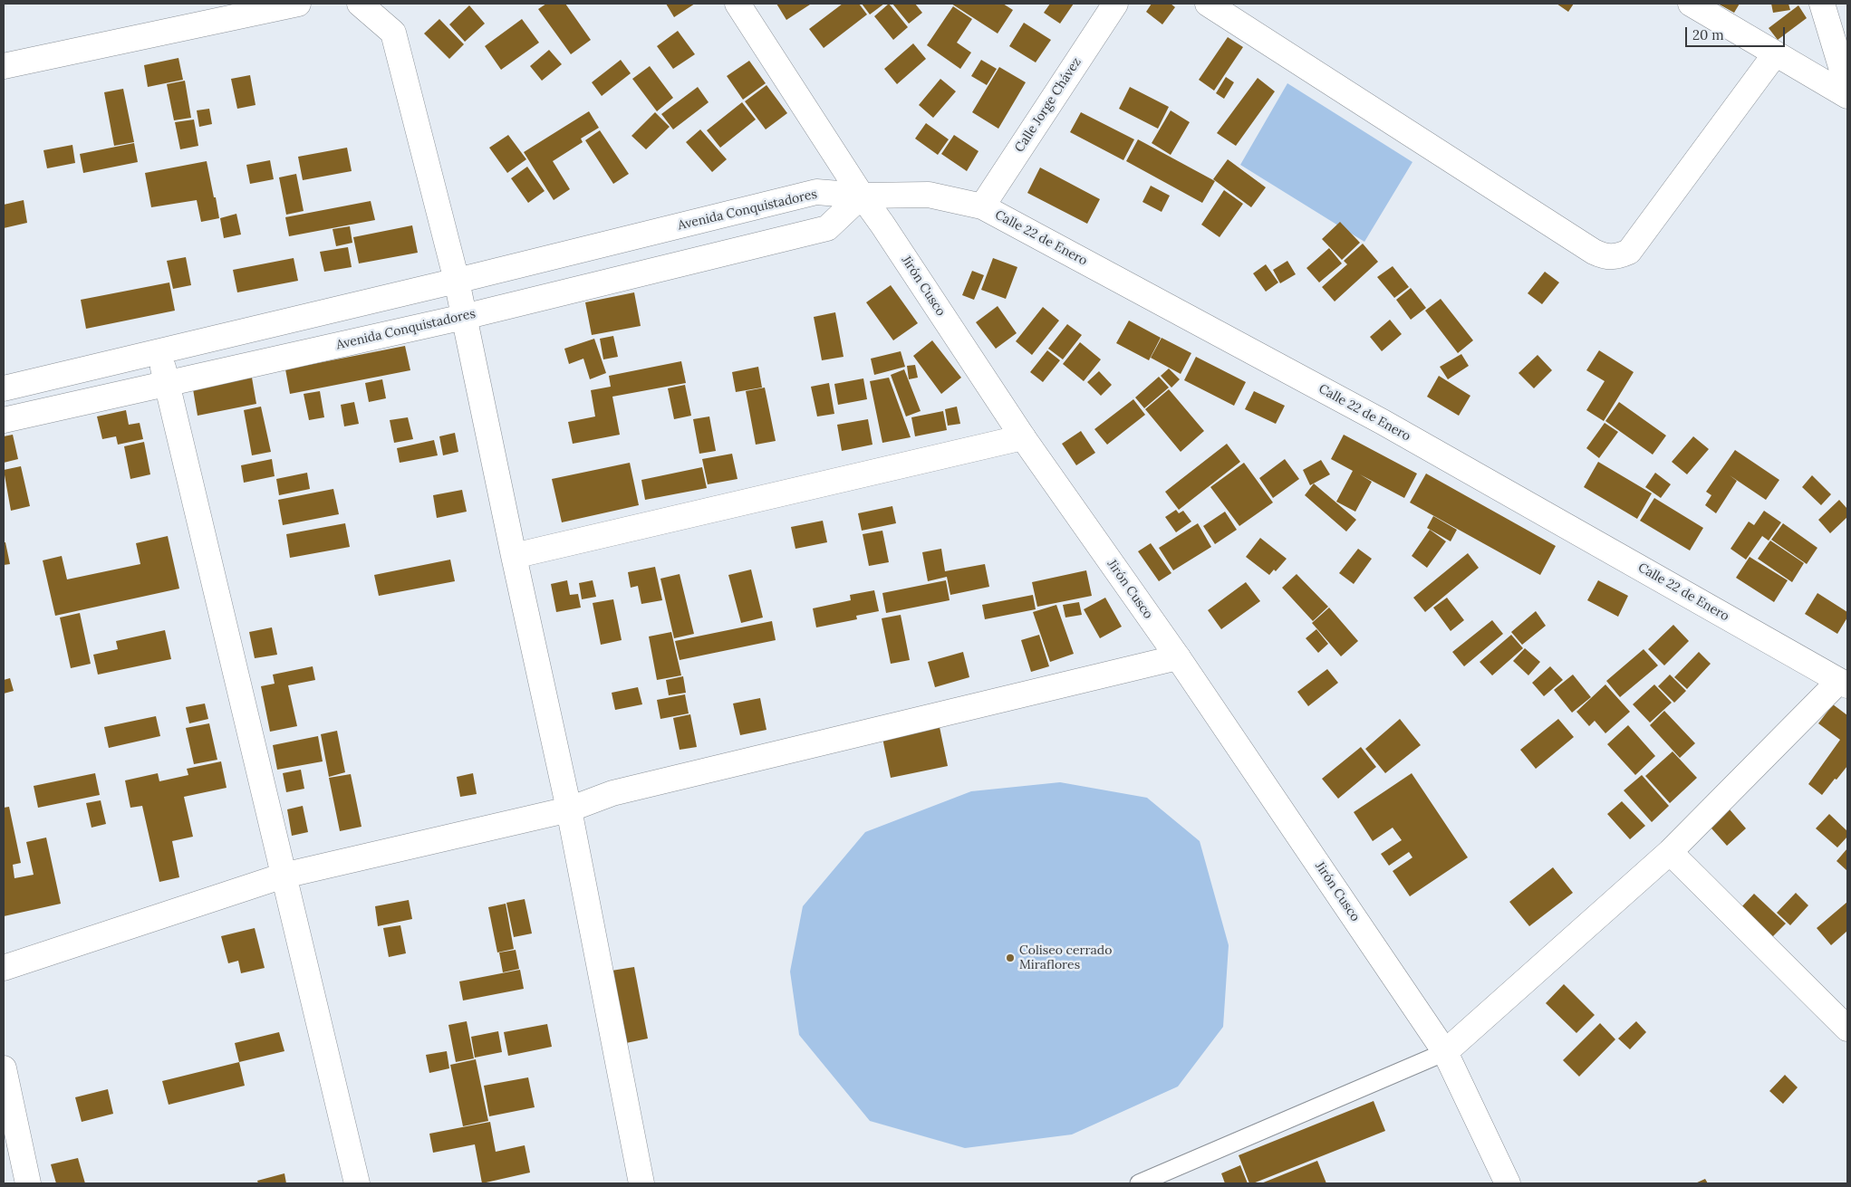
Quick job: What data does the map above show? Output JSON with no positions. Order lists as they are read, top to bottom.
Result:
{
  "streets": {
    "street": [
      "Calle Jorge Chávez",
      "Avenida Conquistadores",
      "Calle 22 de Enero",
      "Jirón Cusco"
    ]
  },
  "crossings": [
    ["Calle Jorge Chávez", "Calle 22 de Enero"],
    ["Avenida Conquistadores", "Calle 22 de Enero"],
    ["Avenida Conquistadores", "Jirón Cusco"],
    ["Calle 22 de Enero", "Jirón Cusco"]
  ],
  "places": ["Coliseo cerrado Miraflores"],
  "scale_bar": "20 m"
}
